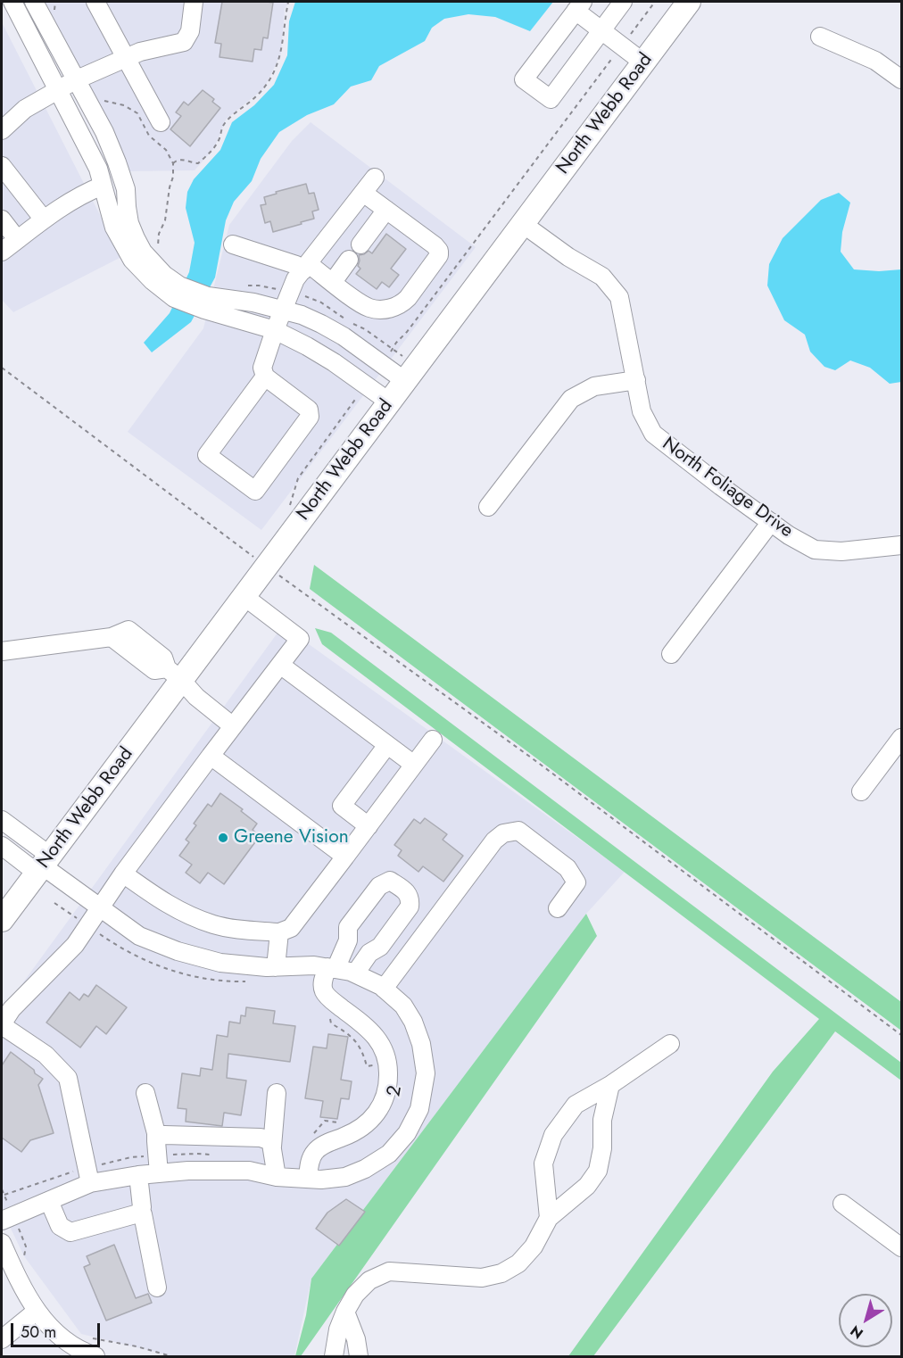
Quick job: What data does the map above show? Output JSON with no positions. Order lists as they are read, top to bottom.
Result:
{
  "streets": {
    "main road": ["North Webb Road"],
    "street": ["North Foliage Drive"]
  },
  "crossings": [
    ["North Webb Road", "North Foliage Drive"]
  ],
  "places": ["Greene Vision"],
  "scale_bar": "50 m",
  "north": "bottom left"
}
